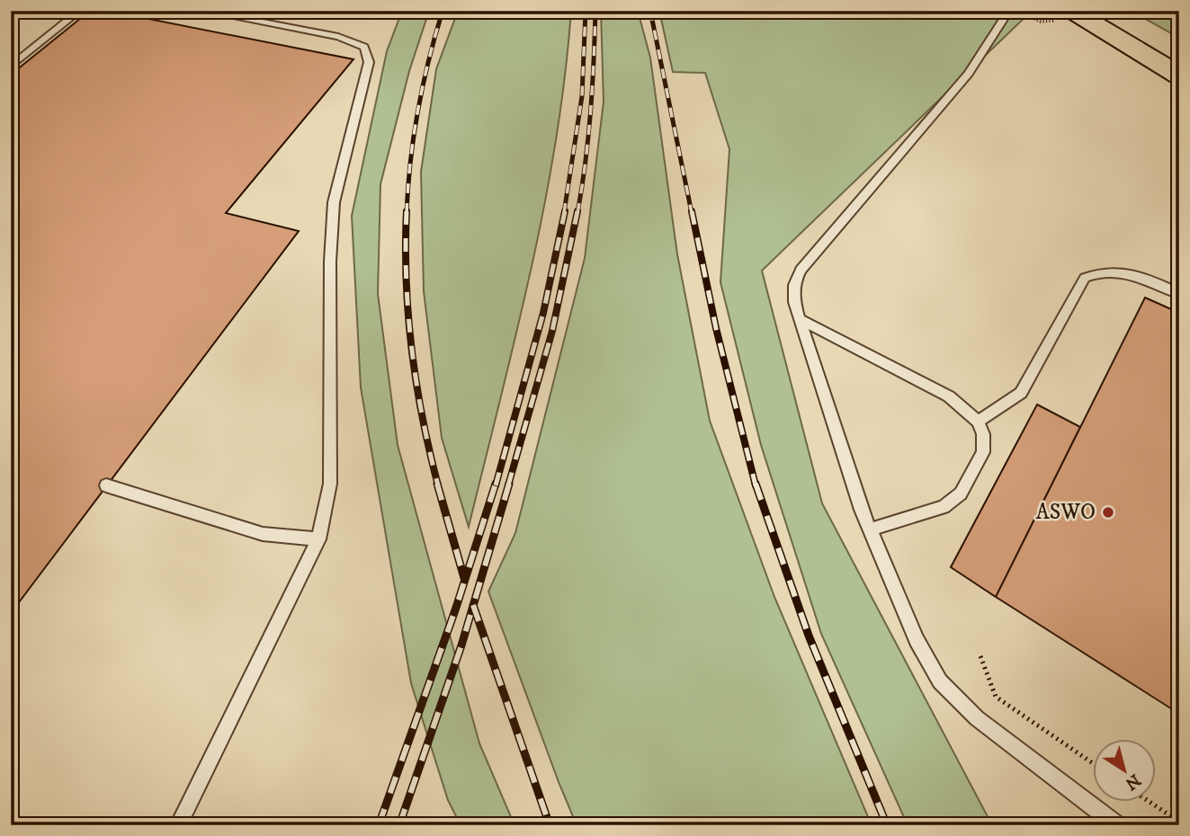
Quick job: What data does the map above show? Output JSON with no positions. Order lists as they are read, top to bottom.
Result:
{
  "places": ["ASWO"],
  "north": "bottom right"
}
